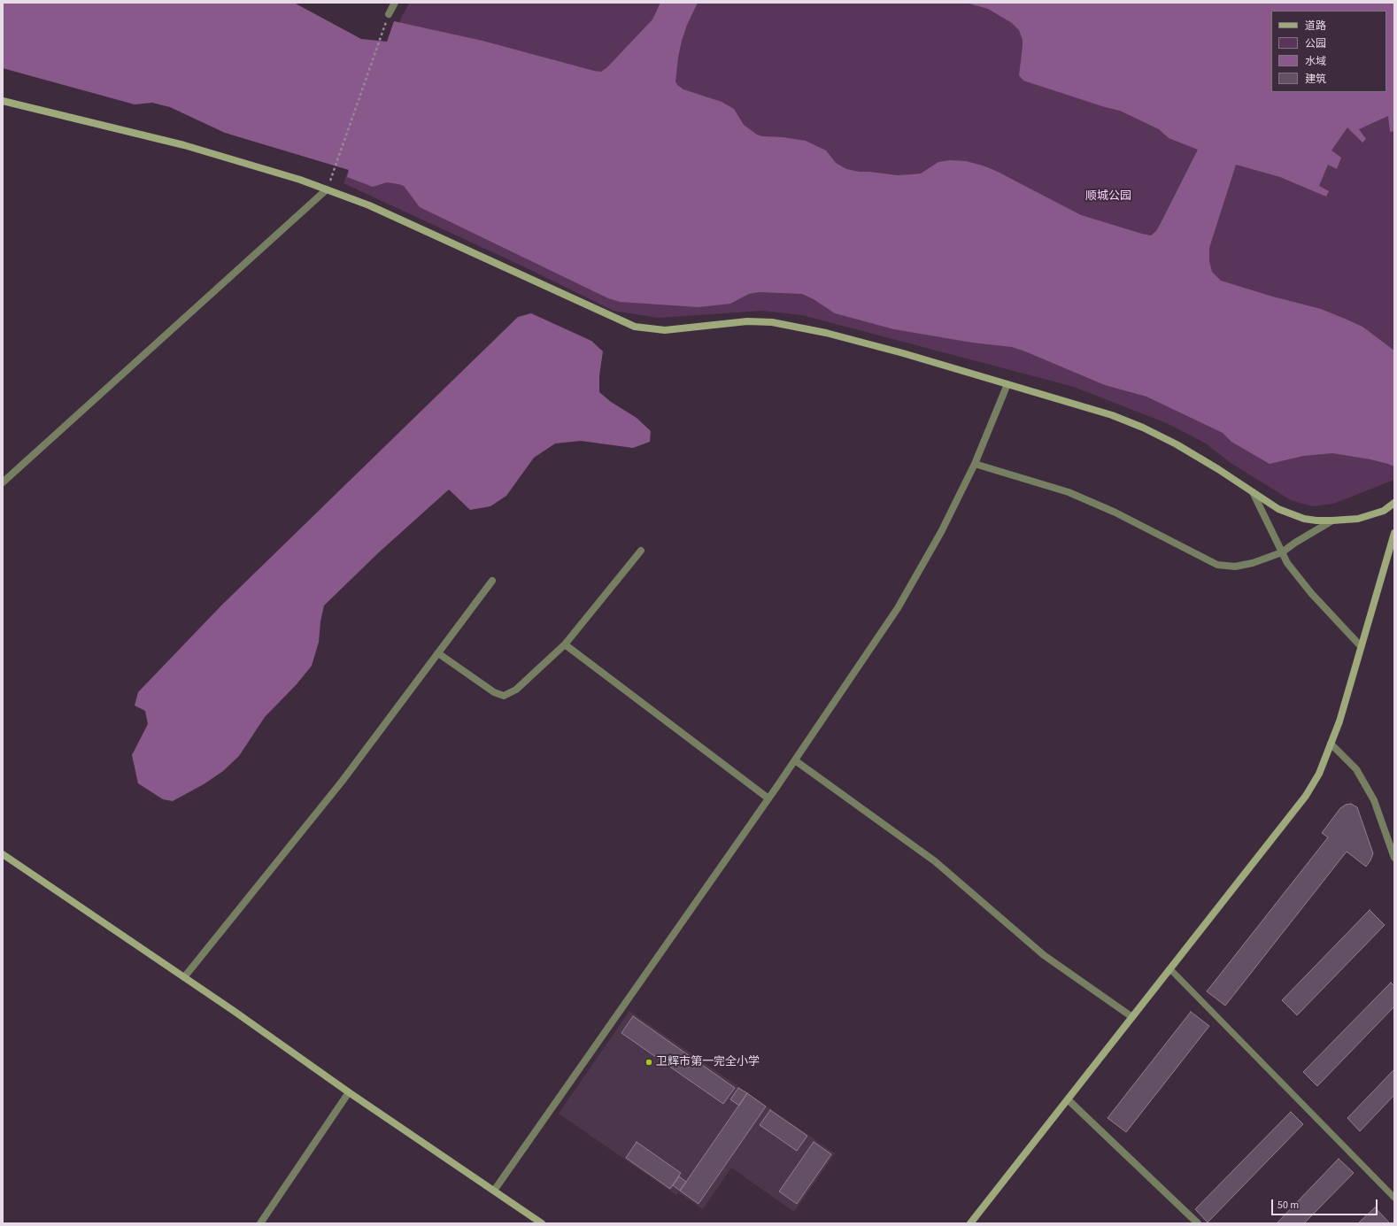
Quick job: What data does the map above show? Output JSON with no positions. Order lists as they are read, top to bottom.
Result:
{
  "parks": ["顺城公园"],
  "places": ["卫辉市第一完全小学"],
  "legend": [
    "道路",
    "公园",
    "水域",
    "建筑"
  ],
  "scale_bar": "50 m"
}
